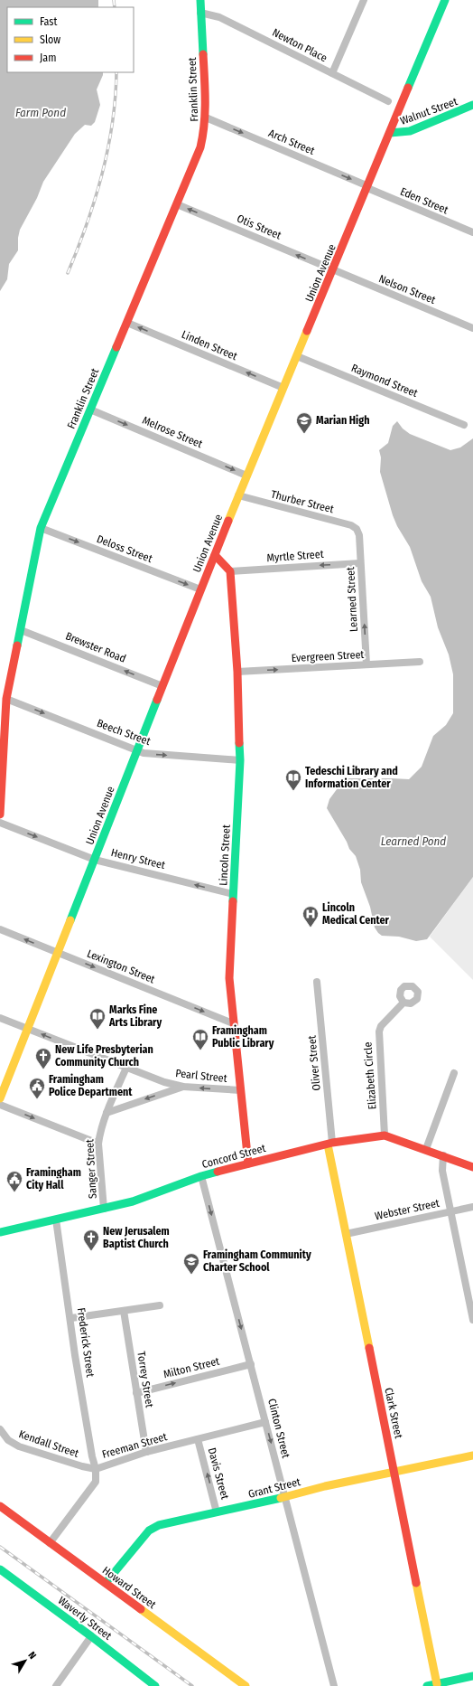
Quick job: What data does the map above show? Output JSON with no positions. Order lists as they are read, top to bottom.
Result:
{
  "streets": {
    "street": [
      "Newton Place",
      "Franklin Street",
      "Walnut Street",
      "Arch Street",
      "Eden Street",
      "Otis Street",
      "Union Avenue",
      "Nelson Street",
      "Linden Street",
      "Raymond Street",
      "Melrose Street",
      "Thurber Street",
      "Deloss Street",
      "Myrtle Street",
      "Learned Street",
      "Brewster Road",
      "Evergreen Street",
      "Beech Street",
      "Lincoln Street",
      "Henry Street",
      "Lexington Street",
      "Oliver Street",
      "Pearl Street",
      "Elizabeth Circle",
      "Concord Street",
      "Sanger Street",
      "Webster Street",
      "Frederick Street",
      "Milton Street",
      "Torrey Street",
      "Clark Street",
      "Clinton Street",
      "Kendall Street",
      "Freeman Street",
      "Davis Street",
      "Grant Street",
      "Howard Street",
      "Waverly Street"
    ]
  },
  "crossings": [
    ["Newton Place", "Franklin Street"],
    ["Franklin Street", "Arch Street"],
    ["Franklin Street", "Otis Street"],
    ["Franklin Street", "Linden Street"],
    ["Franklin Street", "Melrose Street"],
    ["Franklin Street", "Deloss Street"],
    ["Franklin Street", "Brewster Road"],
    ["Franklin Street", "Beech Street"],
    ["Walnut Street", "Union Avenue"],
    ["Arch Street", "Eden Street"],
    ["Arch Street", "Union Avenue"],
    ["Eden Street", "Union Avenue"],
    ["Otis Street", "Union Avenue"],
    ["Otis Street", "Nelson Street"],
    ["Union Avenue", "Nelson Street"],
    ["Union Avenue", "Linden Street"],
    ["Union Avenue", "Raymond Street"],
    ["Union Avenue", "Melrose Street"],
    ["Union Avenue", "Thurber Street"],
    ["Union Avenue", "Deloss Street"],
    ["Union Avenue", "Brewster Road"],
    ["Union Avenue", "Beech Street"],
    ["Union Avenue", "Henry Street"],
    ["Union Avenue", "Lexington Street"],
    ["Union Avenue", "Pearl Street"],
    ["Thurber Street", "Learned Street"],
    ["Myrtle Street", "Learned Street"],
    ["Myrtle Street", "Lincoln Street"],
    ["Learned Street", "Evergreen Street"],
    ["Evergreen Street", "Lincoln Street"],
    ["Beech Street", "Lincoln Street"],
    ["Lincoln Street", "Henry Street"],
    ["Lincoln Street", "Lexington Street"],
    ["Lincoln Street", "Pearl Street"],
    ["Lincoln Street", "Concord Street"],
    ["Oliver Street", "Concord Street"],
    ["Oliver Street", "Clark Street"],
    ["Pearl Street", "Sanger Street"],
    ["Elizabeth Circle", "Concord Street"],
    ["Concord Street", "Sanger Street"],
    ["Concord Street", "Frederick Street"],
    ["Concord Street", "Clark Street"],
    ["Concord Street", "Clinton Street"],
    ["Webster Street", "Clark Street"],
    ["Frederick Street", "Kendall Street"],
    ["Frederick Street", "Freeman Street"],
    ["Milton Street", "Torrey Street"],
    ["Milton Street", "Clinton Street"],
    ["Torrey Street", "Freeman Street"],
    ["Clark Street", "Grant Street"],
    ["Clinton Street", "Freeman Street"],
    ["Clinton Street", "Grant Street"],
    ["Kendall Street", "Freeman Street"],
    ["Freeman Street", "Davis Street"],
    ["Freeman Street", "Howard Street"],
    ["Davis Street", "Grant Street"],
    ["Grant Street", "Howard Street"]
  ],
  "one_way": [
    "Arch Street",
    "Otis Street",
    "Linden Street",
    "Melrose Street",
    "Deloss Street",
    "Myrtle Street",
    "Learned Street",
    "Brewster Road",
    "Evergreen Street",
    "Beech Street",
    "Pearl Street",
    "Milton Street",
    "Clinton Street",
    "Davis Street"
  ],
  "water": ["Farm Pond", "Learned Pond"],
  "places": {
    "school or university": ["Marian High", "Framingham Community Charter School"],
    "library": ["Tedeschi Library and Information Center", "Marks Fine Arts Library", "Framingham Public Library"],
    "hospital": ["Lincoln Medical Center"],
    "church": ["New Life Presbyterian Community Church", "New Jerusalem Baptist Church"],
    "public building": ["Framingham Police Department", "Framingham City Hall"]
  },
  "legend": ["Fast", "Slow", "Jam"],
  "north": "top right"
}
